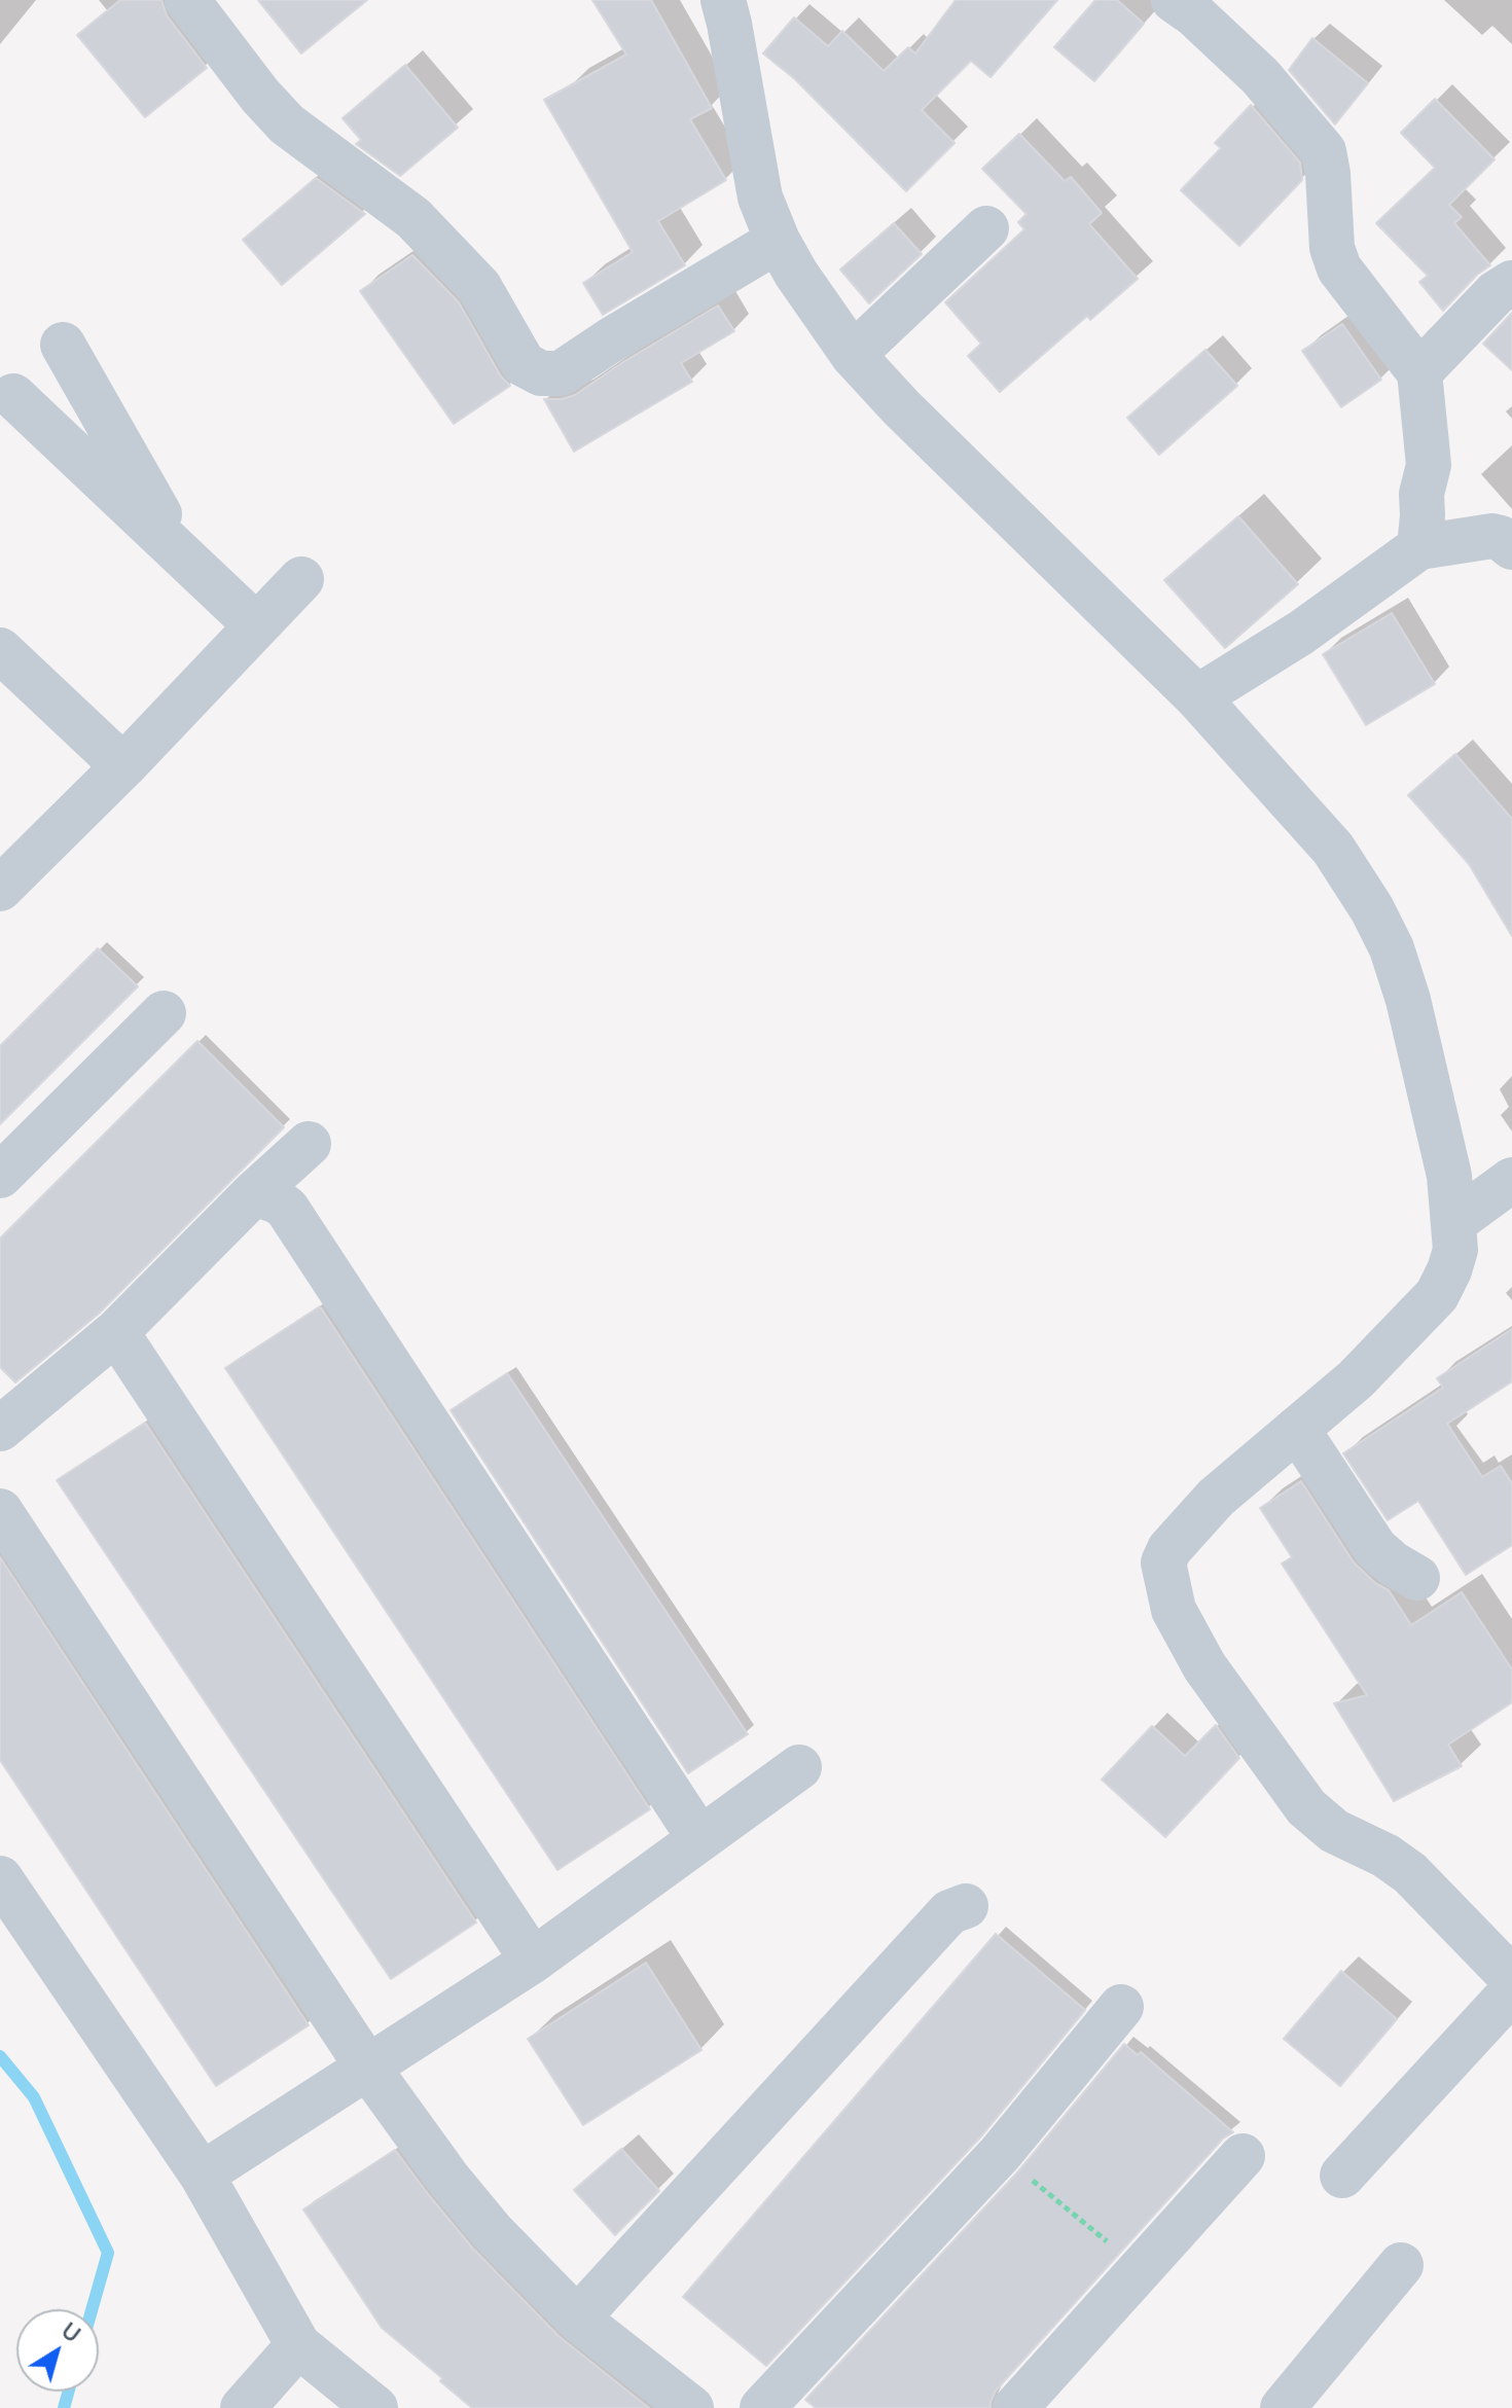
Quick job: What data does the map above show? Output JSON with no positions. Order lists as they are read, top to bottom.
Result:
{
  "north": "top right"
}
